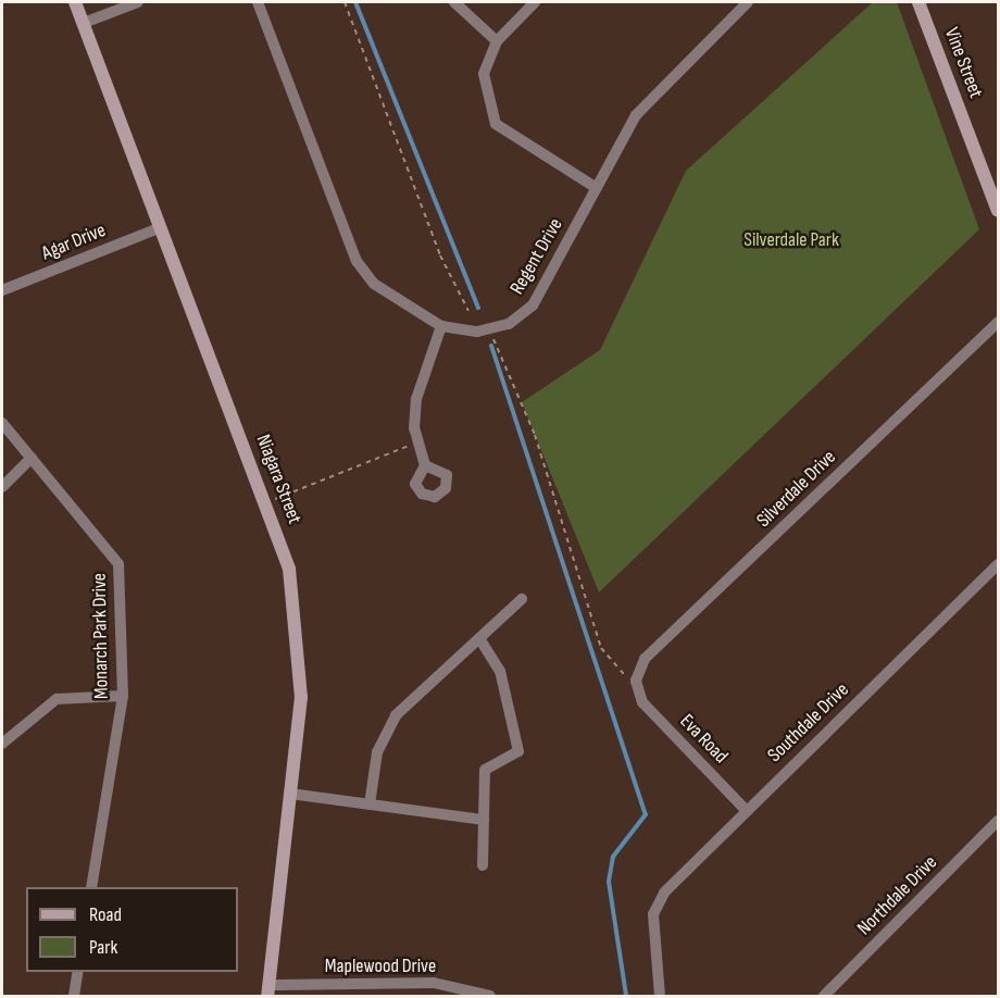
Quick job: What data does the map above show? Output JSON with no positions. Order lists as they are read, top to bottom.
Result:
{
  "streets": {
    "main road": ["Vine Street", "Niagara Street"],
    "street": [
      "Agar Drive",
      "Regent Drive",
      "Silverdale Drive",
      "Monarch Park Drive",
      "Southdale Drive",
      "Eva Road",
      "Northdale Drive",
      "Maplewood Drive"
    ]
  },
  "crossings": [
    ["Agar Drive", "Niagara Street"],
    ["Niagara Street", "Maplewood Drive"],
    ["Silverdale Drive", "Eva Road"],
    ["Southdale Drive", "Eva Road"]
  ],
  "parks": ["Silverdale Park"],
  "legend": ["Road", "Park"]
}
